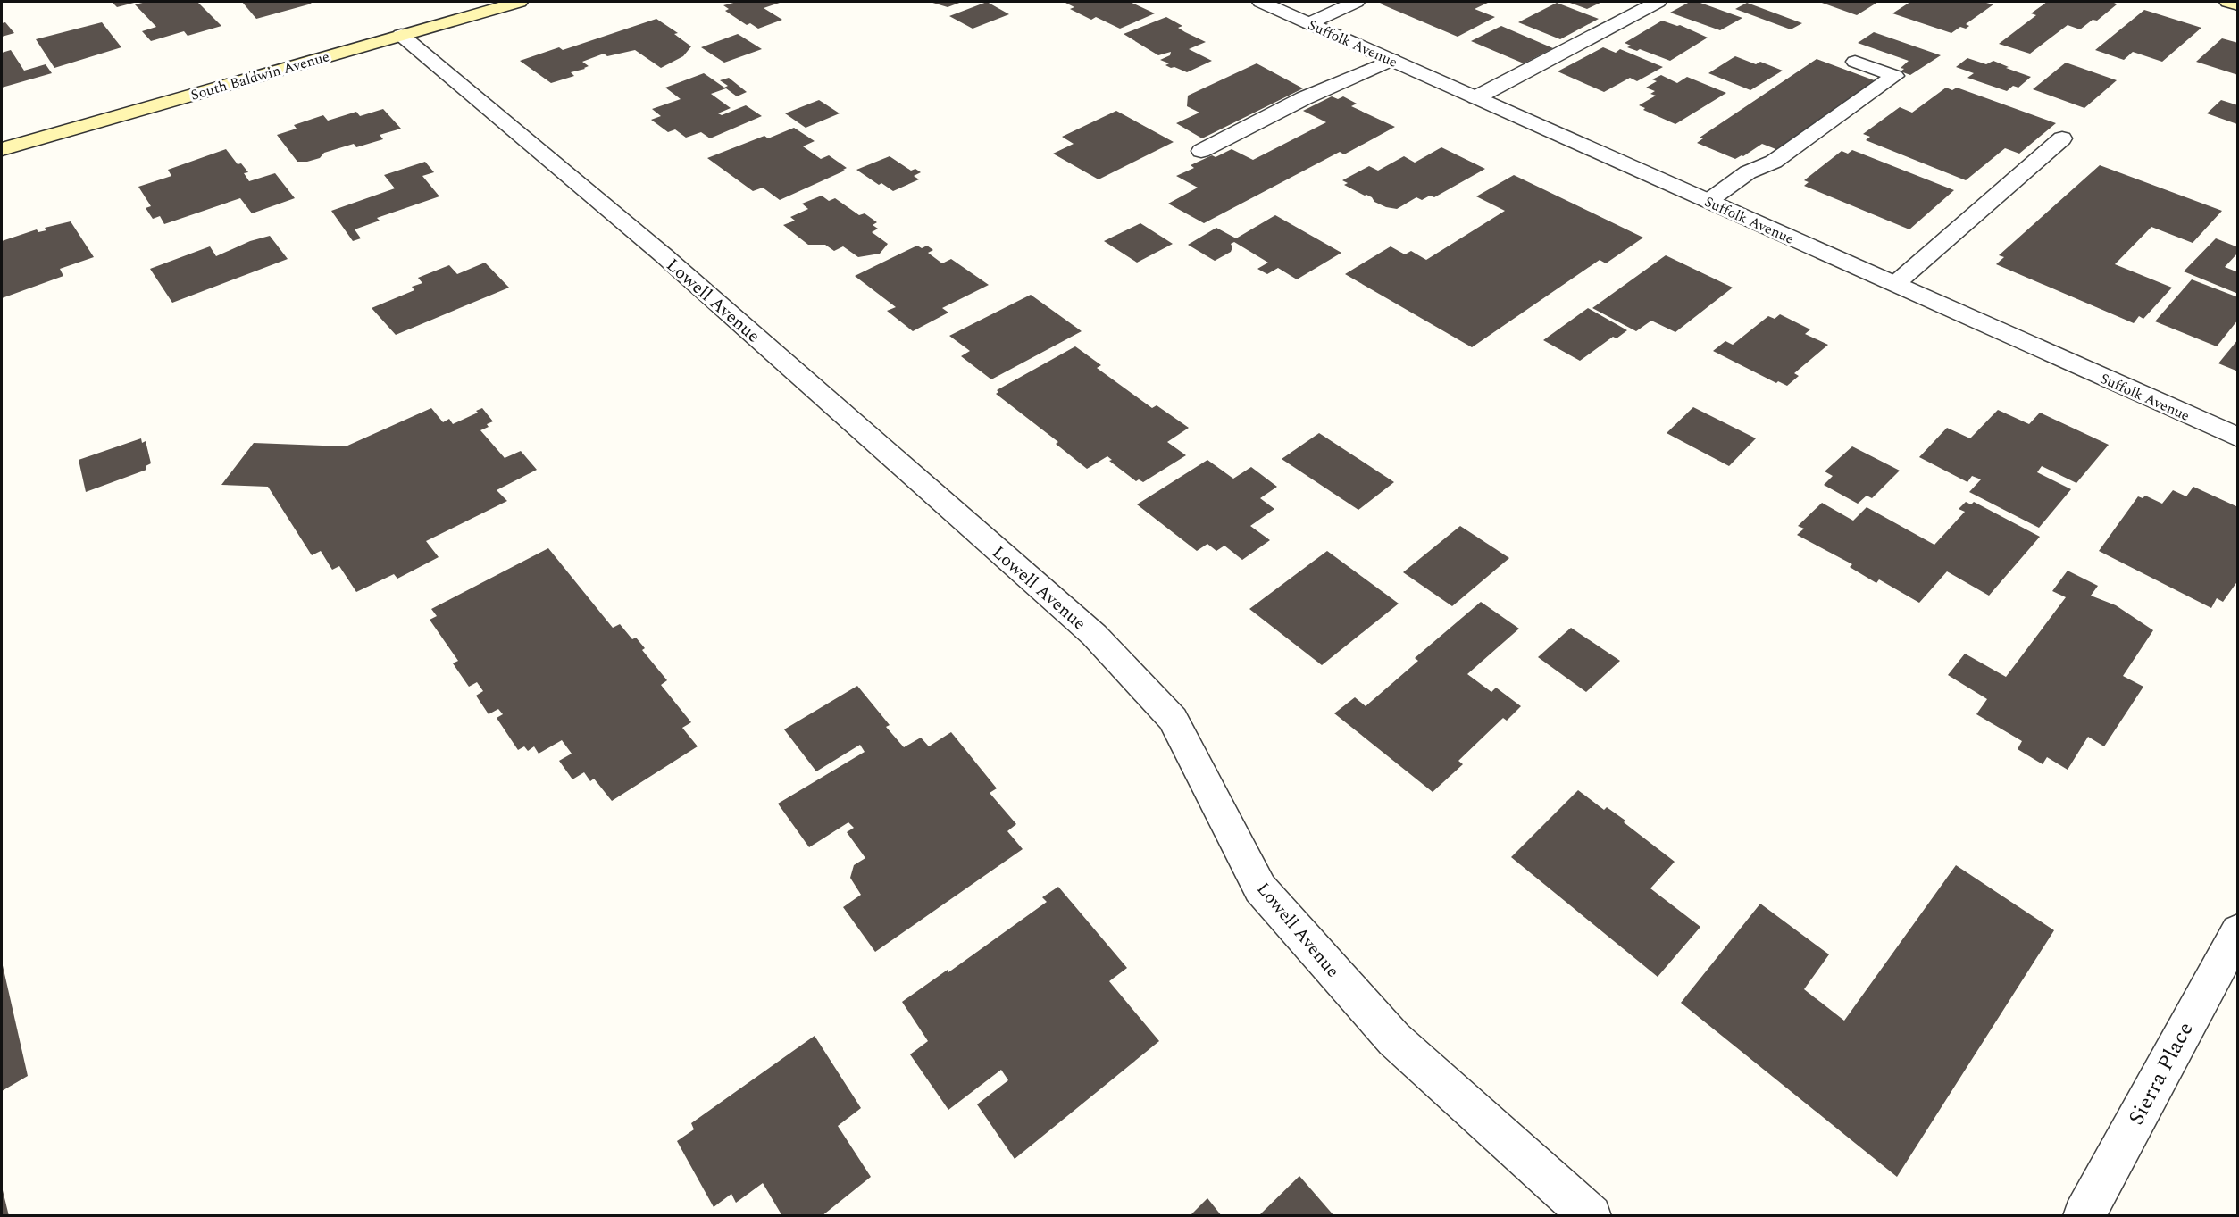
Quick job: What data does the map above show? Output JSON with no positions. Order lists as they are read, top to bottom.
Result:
{
  "streets": {
    "street": [
      "Suffolk Avenue",
      "South Baldwin Avenue",
      "Lowell Avenue",
      "Sierra Place"
    ]
  },
  "crossings": [
    ["South Baldwin Avenue", "Lowell Avenue"]
  ]
}
